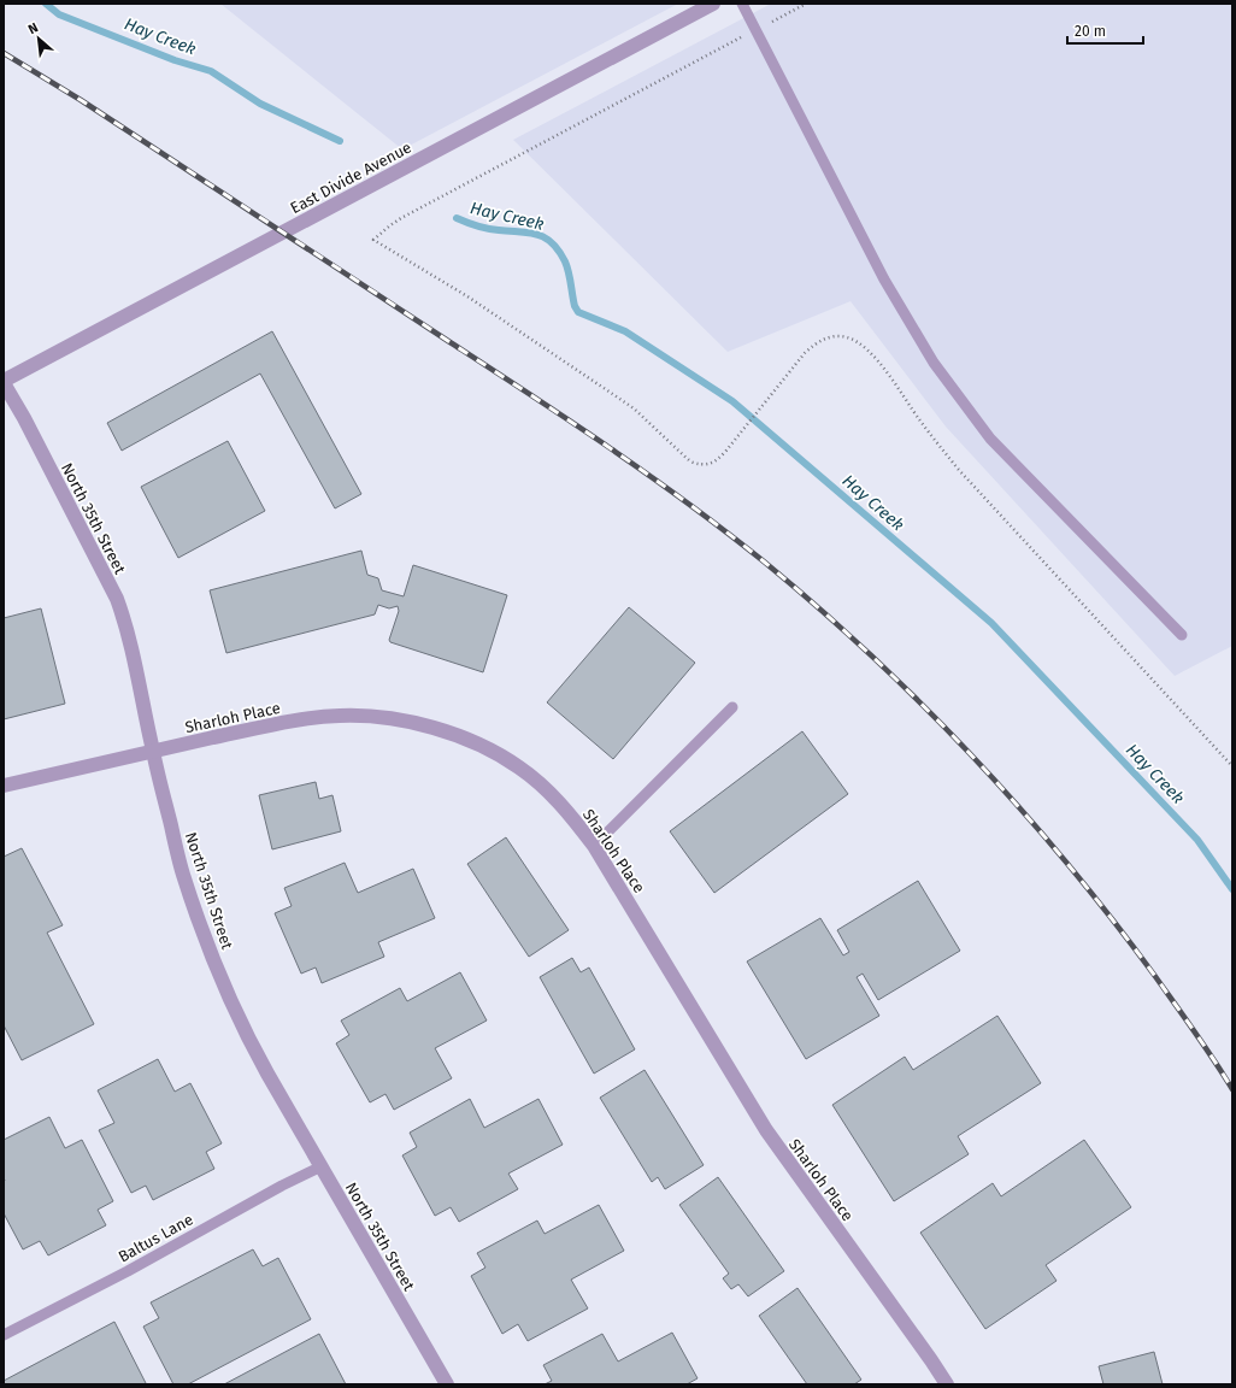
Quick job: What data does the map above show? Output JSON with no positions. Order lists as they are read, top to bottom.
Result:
{
  "streets": {
    "street": ["East Divide Avenue", "North 35th Street", "Sharloh Place"],
    "lane": ["Baltus Lane"]
  },
  "crossings": [
    ["East Divide Avenue", "North 35th Street"],
    ["North 35th Street", "Sharloh Place"],
    ["North 35th Street", "Baltus Lane"]
  ],
  "water": ["Hay Creek"],
  "scale_bar": "20 m",
  "north": "top left"
}
